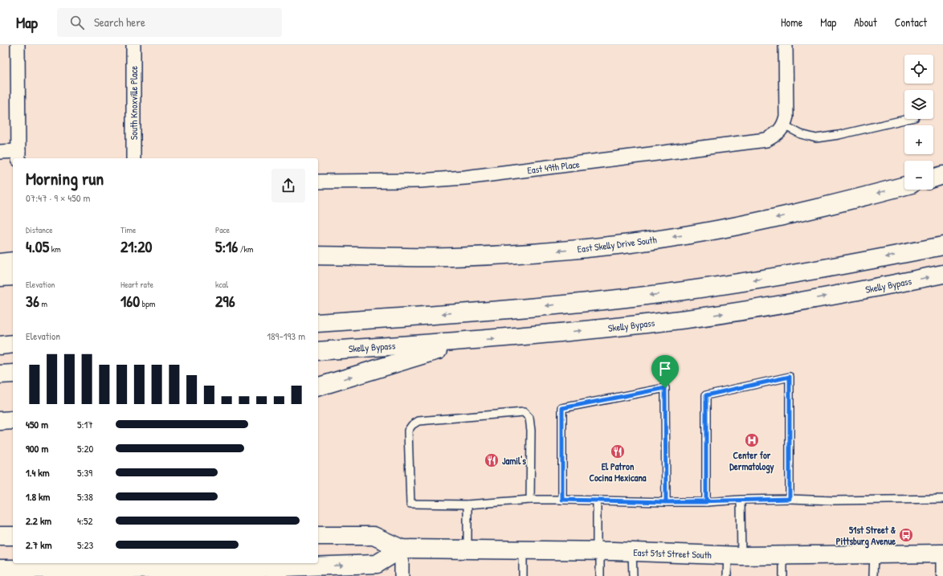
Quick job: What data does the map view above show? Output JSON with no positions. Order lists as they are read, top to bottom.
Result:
{
  "streets": {
    "main road": ["East Skelly Drive South", "Skelly Bypass", "East 51st Street South"],
    "street": ["South Knoxville Place", "East 49th Place"]
  },
  "places": {
    "hospital": ["Center for Dermatology"],
    "restaurant": ["El Patron Cocina Mexicana", "Jamil's"],
    "bus stop": ["51st Street & Pittsburg Avenue"]
  },
  "page": {
    "header": "Map",
    "search": "Search here",
    "nav": [
      "Home",
      "Map",
      "About",
      "Contact"
    ],
    "map_buttons": ["+", "−"],
    "heading": ["Morning run", "07:47 · 9 × 450 m"],
    "stats": [
      ["Distance", "4.05 km"],
      ["Time", "21:20"],
      ["Pace", "5:16 /km"],
      ["Elevation", "36 m"],
      ["Heart rate", "160 bpm"],
      ["kcal", "296"]
    ],
    "chart": ["Elevation", "189–193 m"],
    "list": [
      {
        "name": "450 m",
        "note": "5:17"
      },
      {
        "name": "900 m",
        "note": "5:20"
      },
      {
        "name": "1.4 km",
        "note": "5:39"
      },
      {
        "name": "1.8 km",
        "note": "5:38"
      },
      {
        "name": "2.2 km",
        "note": "4:52"
      },
      {
        "name": "2.7 km",
        "note": "5:23"
      }
    ]
  }
}
